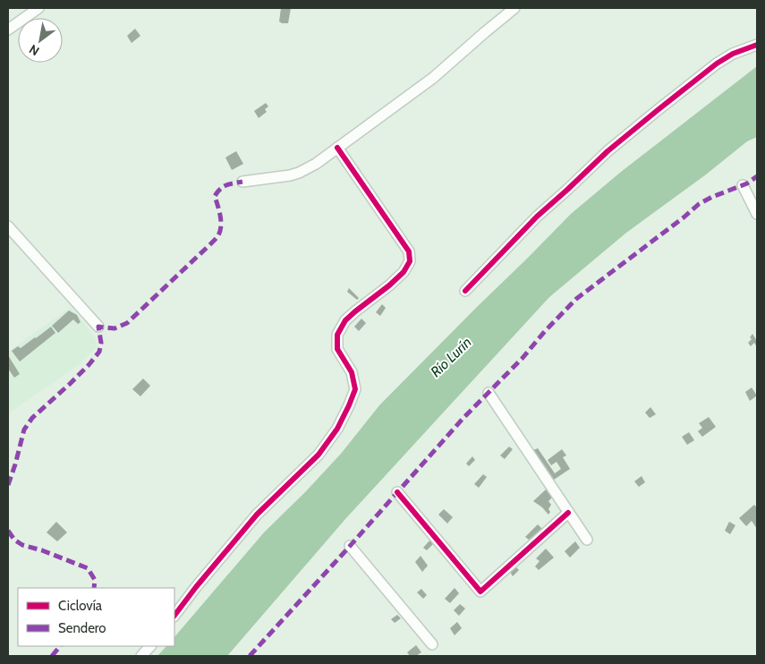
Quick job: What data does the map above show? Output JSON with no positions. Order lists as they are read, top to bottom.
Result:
{
  "water": ["Río Lurín"],
  "legend": ["Ciclovía", "Sendero"],
  "north": "bottom left"
}
